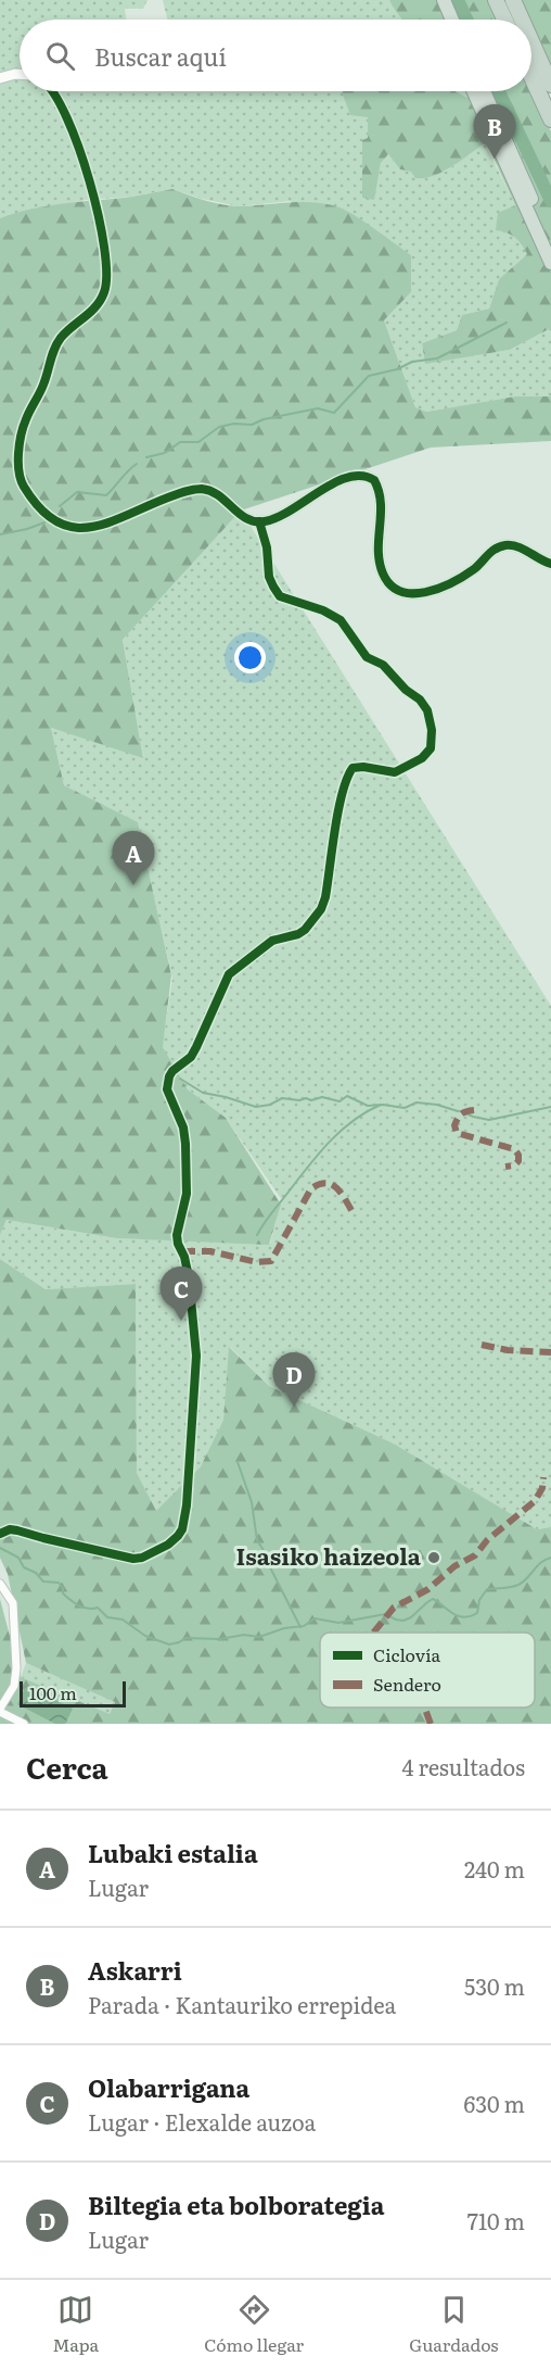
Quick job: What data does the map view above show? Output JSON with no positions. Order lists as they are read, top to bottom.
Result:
{
  "places": ["Isasiko haizeola"],
  "legend": ["Ciclovía", "Sendero"],
  "scale_bar": "100 m",
  "page": {
    "search": "Buscar aquí",
    "pins": [
      "B",
      "A",
      "C",
      "D"
    ],
    "scale": "100 m",
    "heading": ["Cerca", "4 resultados"],
    "list": [
      {
        "mark": "A",
        "name": "Lubaki estalia",
        "note": "Lugar",
        "value": "240 m"
      },
      {
        "mark": "B",
        "name": "Askarri",
        "note": "Parada · Kantauriko errepidea",
        "value": "530 m"
      },
      {
        "mark": "C",
        "name": "Olabarrigana",
        "note": "Lugar · Elexalde auzoa",
        "value": "630 m"
      },
      {
        "mark": "D",
        "name": "Biltegia eta bolborategia",
        "note": "Lugar",
        "value": "710 m"
      }
    ],
    "nav": ["Mapa", "Cómo llegar", "Guardados"]
  }
}
